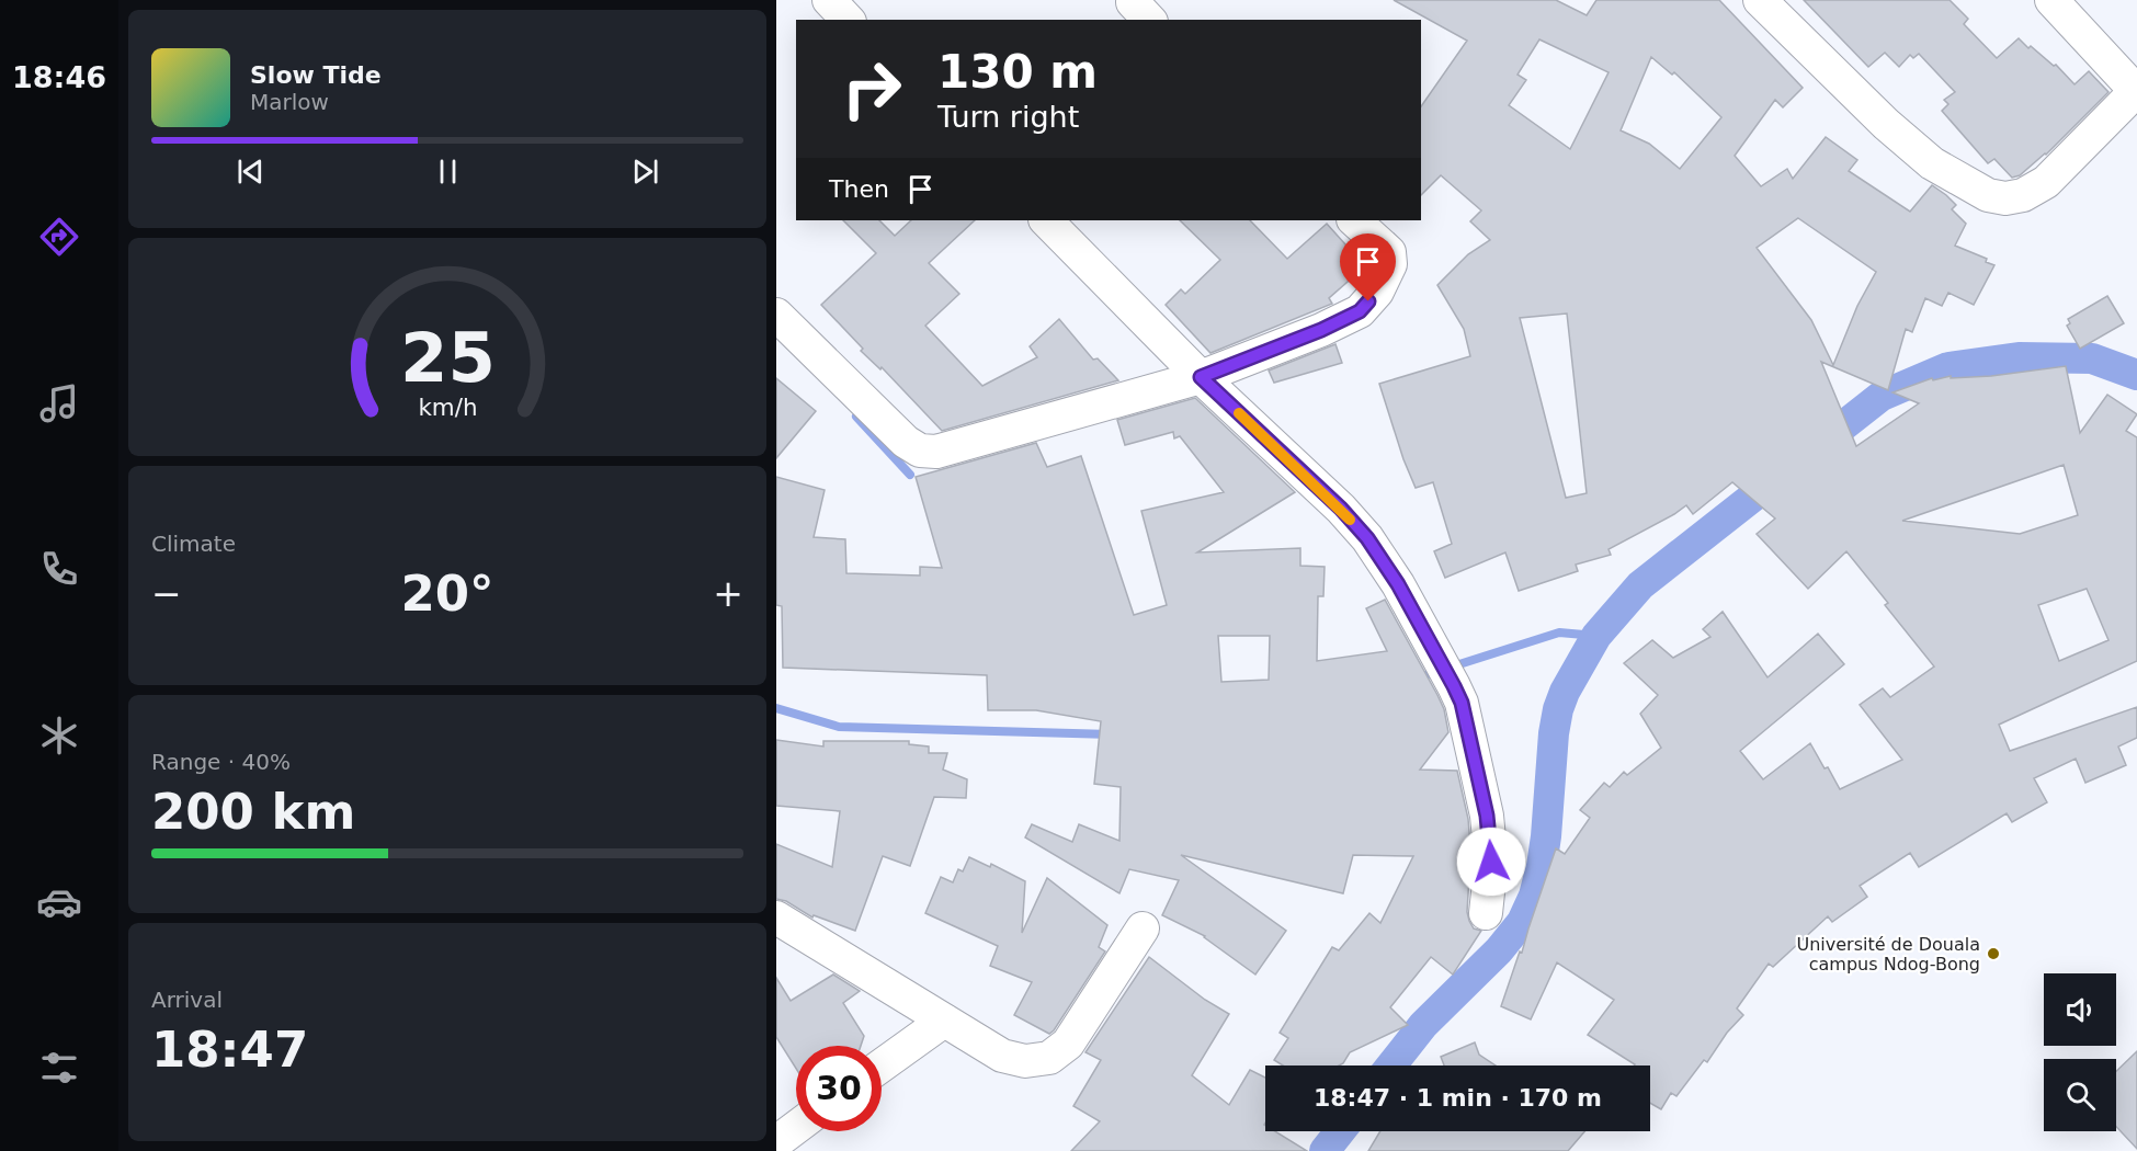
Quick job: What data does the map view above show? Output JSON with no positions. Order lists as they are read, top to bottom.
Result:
{
  "places": ["Université de Douala campus Ndog-Bong"],
  "page": {
    "tabs": "18:46",
    "turn": ["130 m", "Turn right"],
    "song": ["Slow Tide", "Marlow"],
    "then": "Then",
    "tile": [
      "Climate",
      ["Range · 40%", "200 km"],
      ["Arrival", "18:47"]
    ],
    "heat": ["−", "20°", "+"],
    "limit": "30",
    "trip": "18:47 · 1 min · 170 m",
    "gauge": ["25", "km/h"]
  }
}
